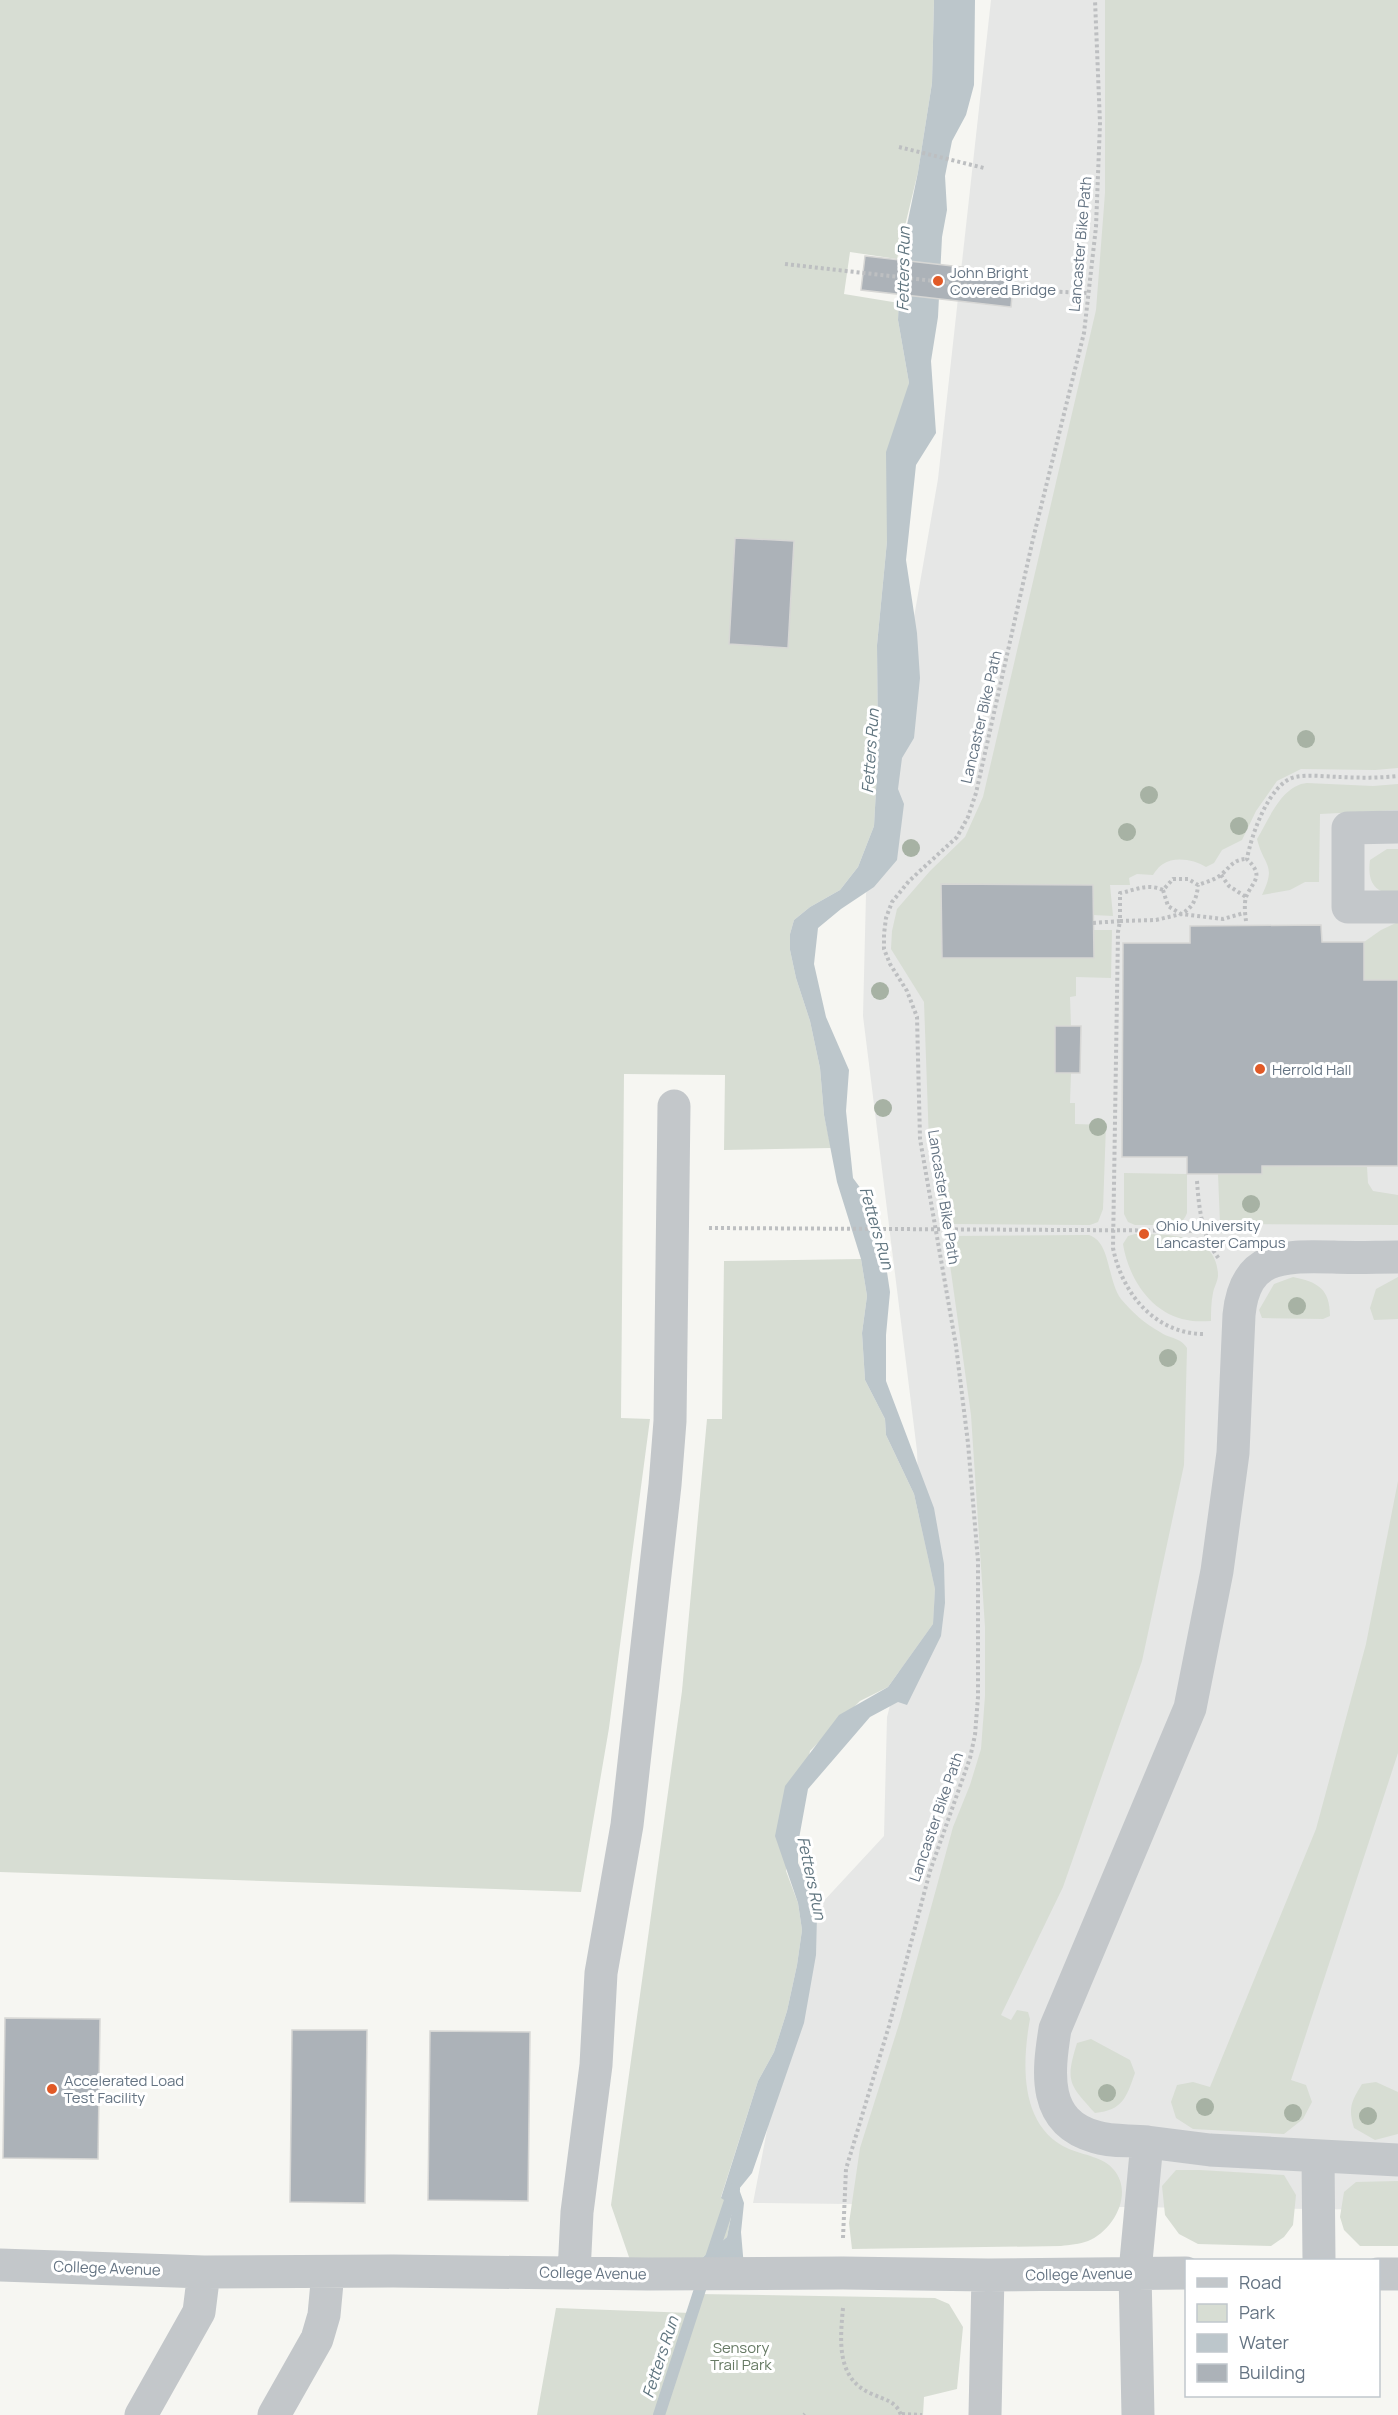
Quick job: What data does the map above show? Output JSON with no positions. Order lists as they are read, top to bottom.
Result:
{
  "streets": {
    "street": ["College Avenue"],
    "path": ["Lancaster Bike Path"]
  },
  "water": ["Fetters Run"],
  "parks": ["Sensory Trail Park"],
  "places": [
    "John Bright Covered Bridge",
    "Herrold Hall",
    "Ohio University Lancaster Campus",
    "Accelerated Load Test Facility"
  ],
  "legend": [
    "Road",
    "Park",
    "Water",
    "Building"
  ]
}
